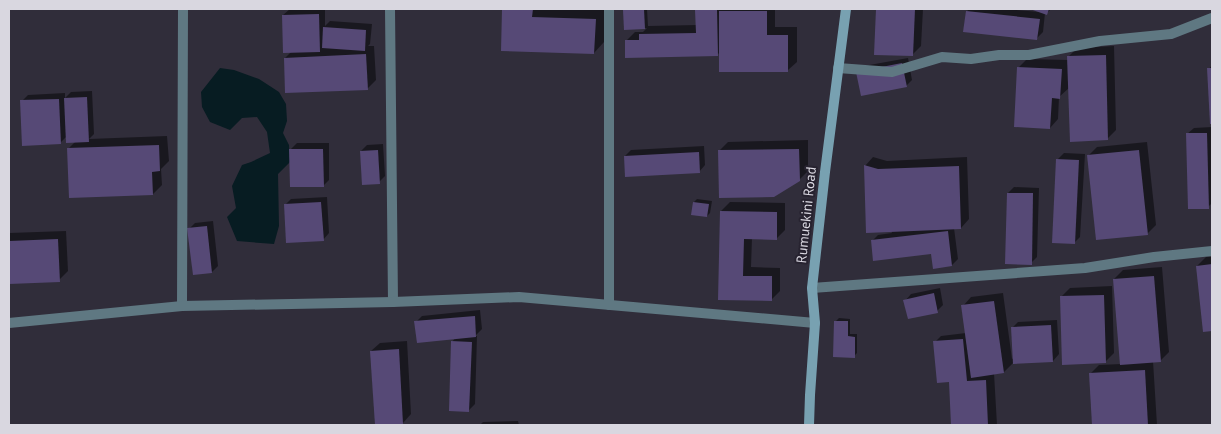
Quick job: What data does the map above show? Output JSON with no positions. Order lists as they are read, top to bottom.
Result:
{
  "streets": {
    "street": ["Rumuekini Road"]
  }
}
